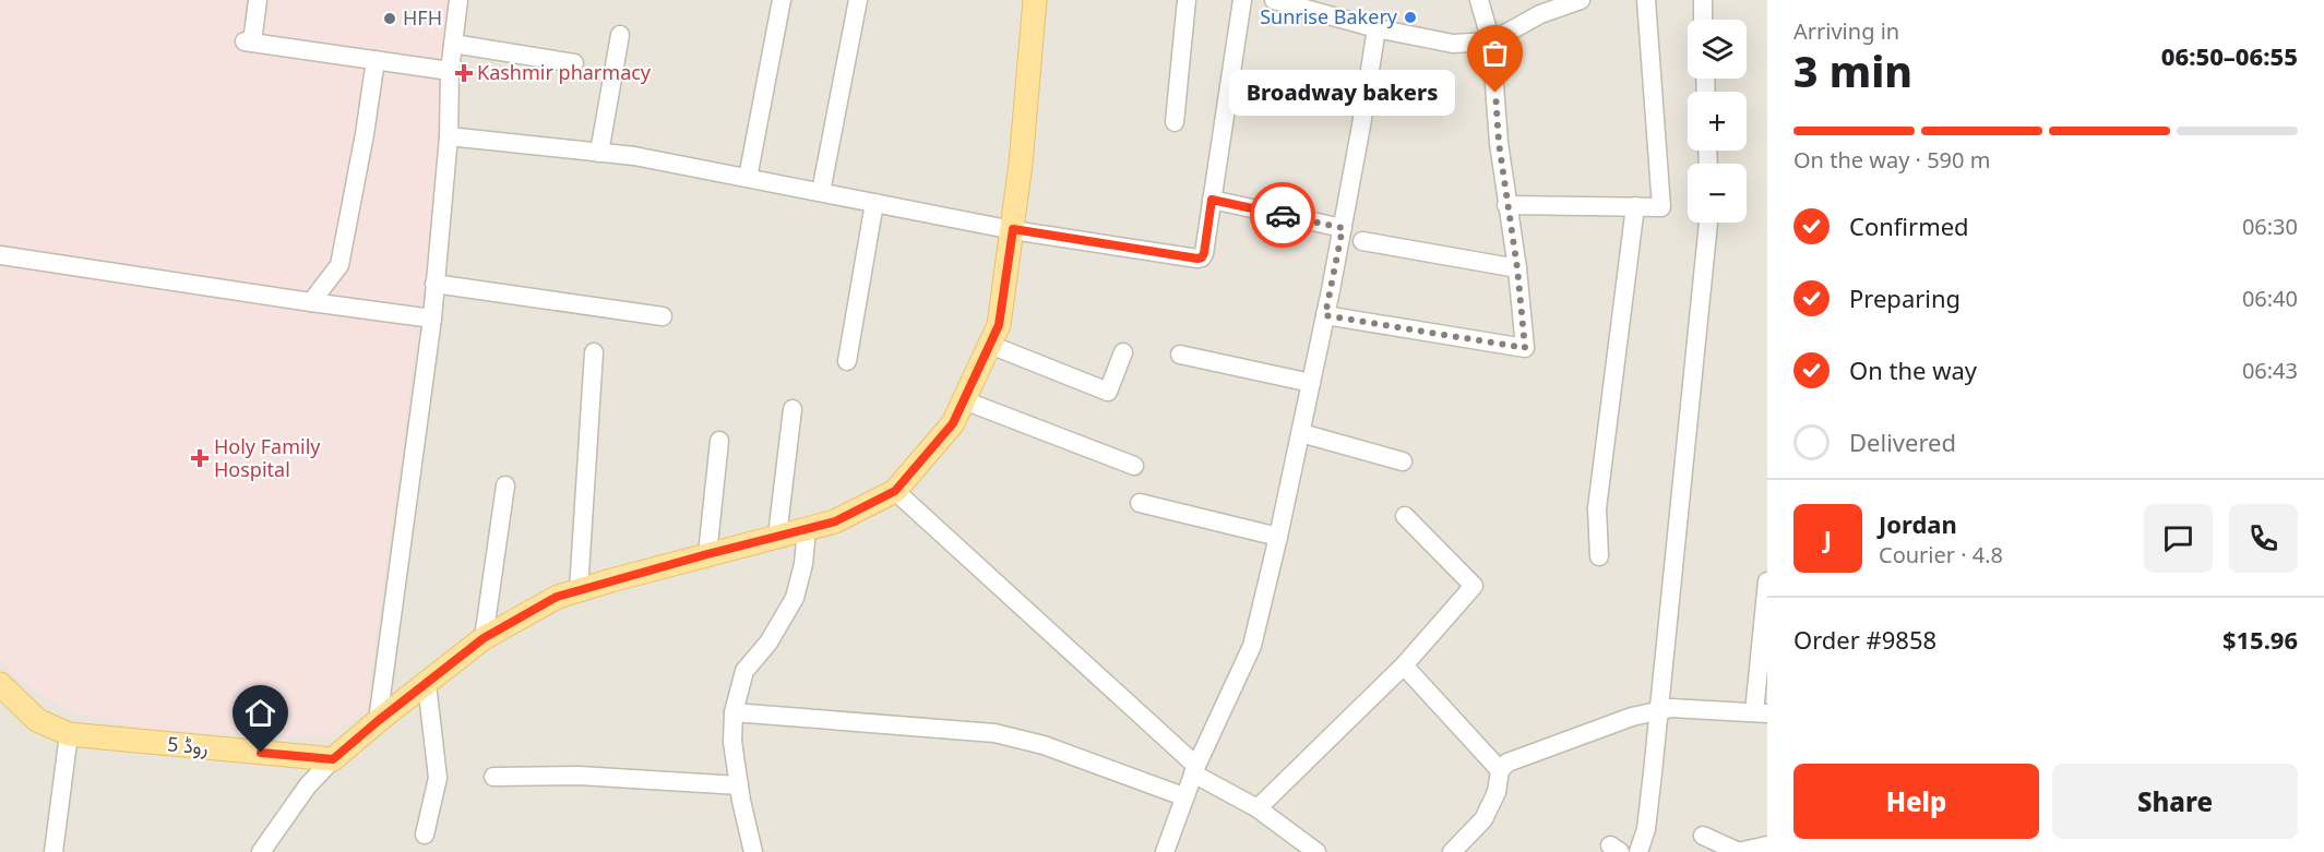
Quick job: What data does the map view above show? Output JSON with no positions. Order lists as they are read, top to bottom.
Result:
{
  "streets": {
    "main road": ["روڈ 5"]
  },
  "places": {
    "other": ["Sunrise Bakery", "HFH", "Broadway bakers"],
    "health": ["Kashmir pharmacy", "Holy Family Hospital"]
  },
  "page": {
    "heading": ["3 min", "Arriving in", "06:50–06:55"],
    "panel": [
      "Jordan",
      "Courier · 4.8",
      "Order #9858",
      "$15.96"
    ],
    "map_buttons": ["+", "−"],
    "bubble": "Broadway bakers",
    "bar": "On the way · 590 m",
    "list": [
      ["Confirmed", "06:30"],
      ["Preparing", "06:40"],
      ["On the way", "06:43"],
      "Delivered"
    ],
    "round": "J",
    "buttons": ["Help", "Share"]
  }
}
